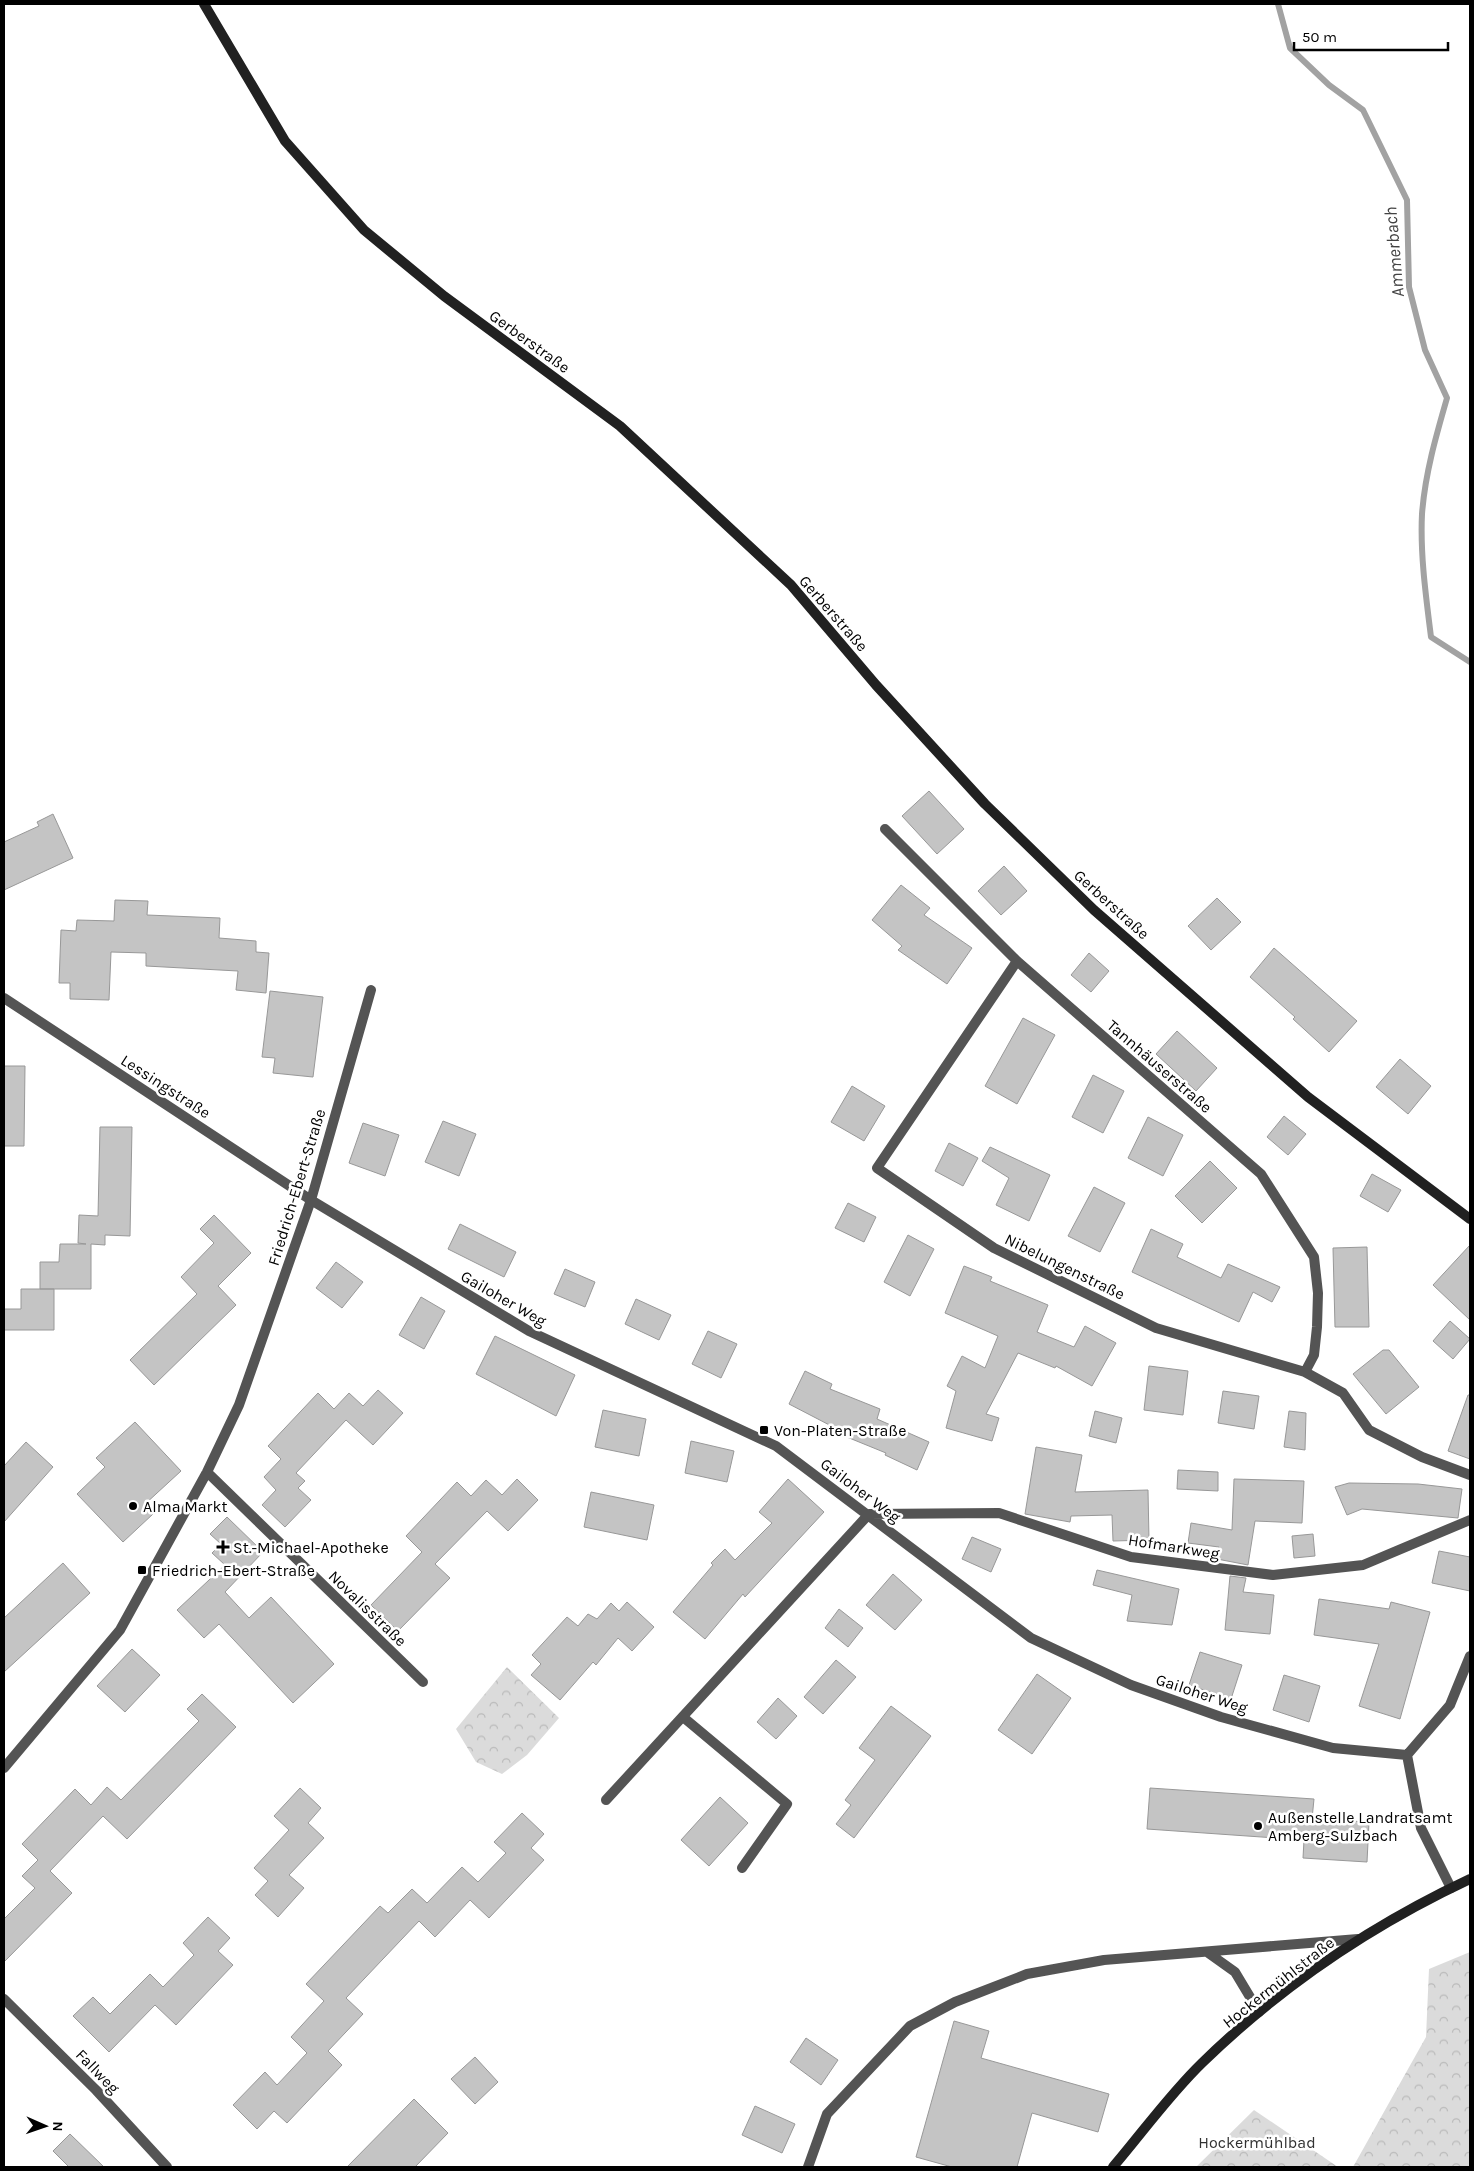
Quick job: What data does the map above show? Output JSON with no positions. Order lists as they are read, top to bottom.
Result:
{
  "streets": {
    "street": [
      "Gerberstraße",
      "Tannhäuserstraße",
      "Lessingstraße",
      "Friedrich-Ebert-Straße",
      "Nibelungenstraße",
      "Gailoher Weg",
      "Hofmarkweg",
      "Novalisstraße",
      "Hockermühlstraße",
      "Fallweg"
    ]
  },
  "crossings": [
    ["Tannhäuserstraße", "Nibelungenstraße"],
    ["Lessingstraße", "Friedrich-Ebert-Straße"],
    ["Lessingstraße", "Gailoher Weg"],
    ["Friedrich-Ebert-Straße", "Gailoher Weg"],
    ["Friedrich-Ebert-Straße", "Novalisstraße"],
    ["Gailoher Weg", "Hofmarkweg"]
  ],
  "water": ["Ammerbach"],
  "parks": ["Hockermühlbad"],
  "places": {
    "transit": ["Von-Platen-Straße", "Friedrich-Ebert-Straße"],
    "other": ["Alma Markt", "Außenstelle Landratsamt Amberg-Sulzbach"],
    "health": ["St.-Michael-Apotheke"]
  },
  "scale_bar": "50 m",
  "north": "right"
}
